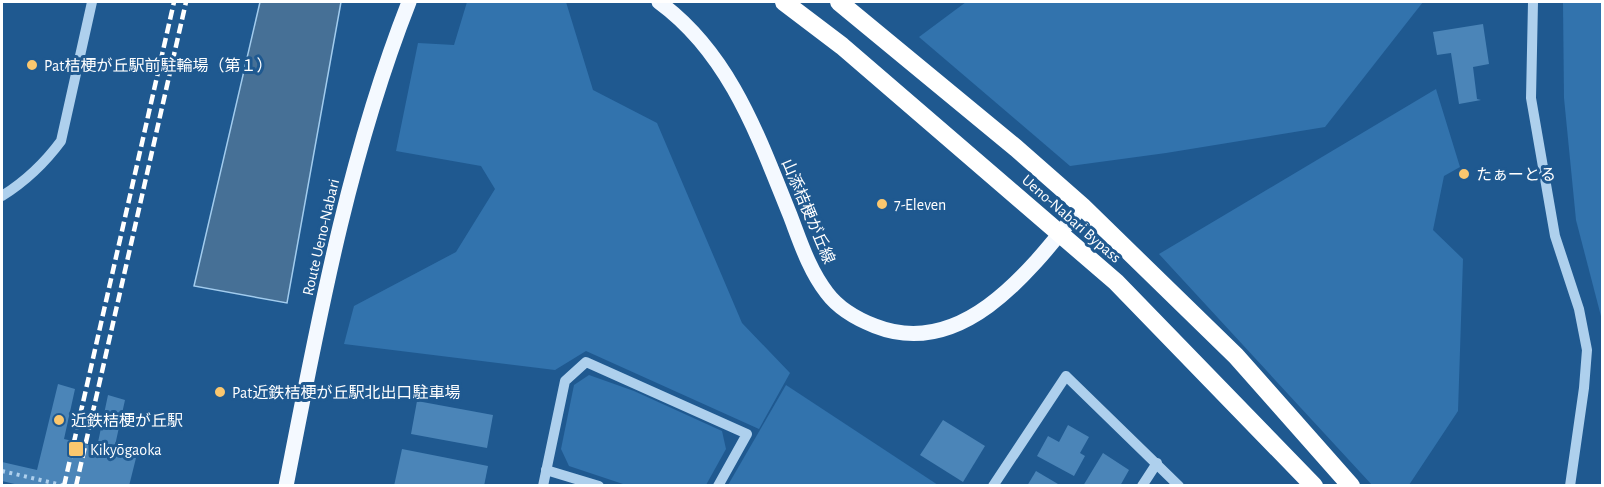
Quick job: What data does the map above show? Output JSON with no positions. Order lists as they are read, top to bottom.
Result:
{
  "streets": {
    "highway": ["Ueno-Nabari Bypass"],
    "main road": ["山添桔梗が丘線", "Route Ueno-Nabari"]
  },
  "crossings": [
    ["山添桔梗が丘線", "Ueno-Nabari Bypass"]
  ],
  "places": {
    "other": [
      "Pat桔梗が丘駅前駐輪場（第１）",
      "たぁーとる",
      "7-Eleven",
      "Pat近鉄桔梗が丘駅北出口駐車場",
      "近鉄桔梗が丘駅"
    ],
    "transit": ["Kikyōgaoka"]
  }
}
